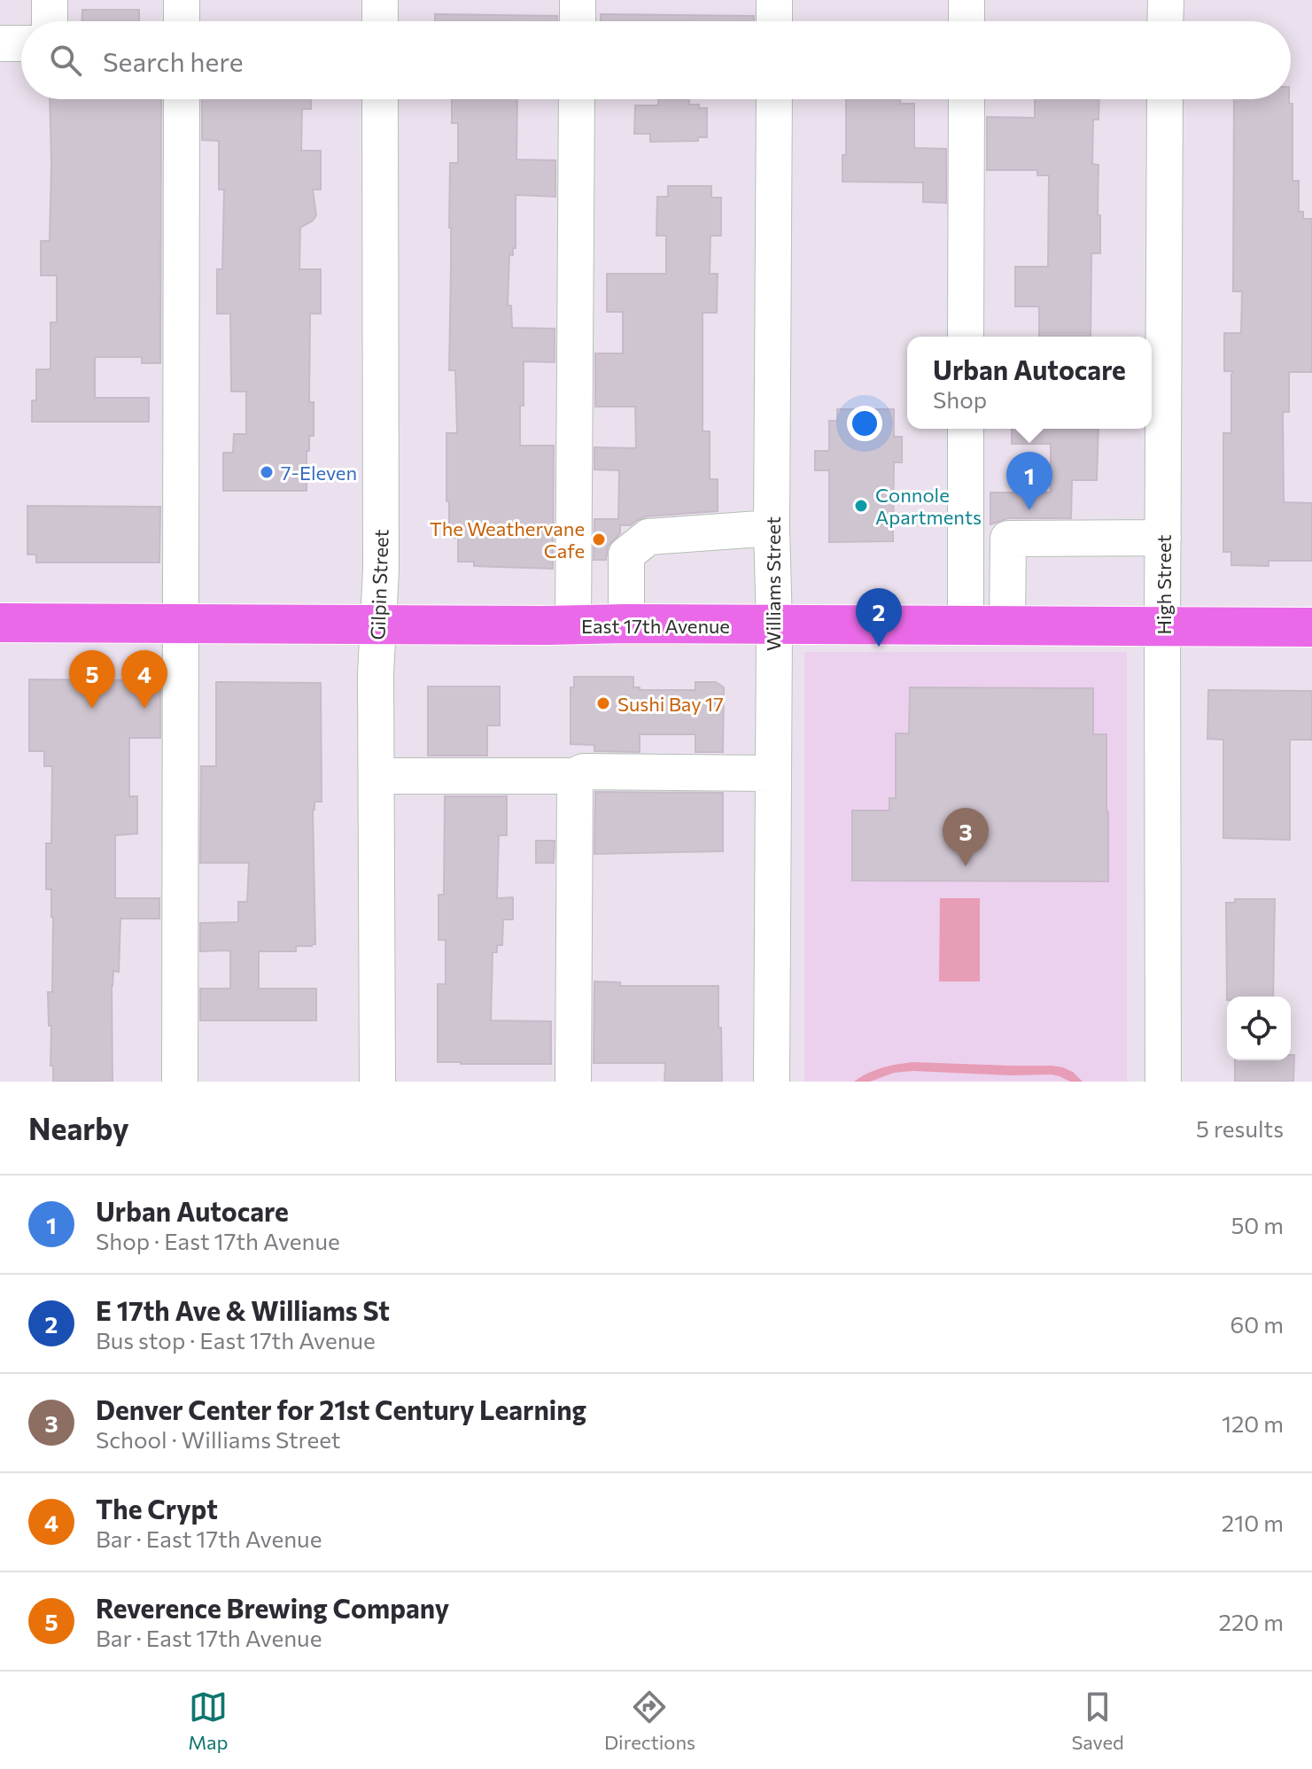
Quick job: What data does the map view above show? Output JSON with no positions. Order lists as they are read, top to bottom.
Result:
{
  "streets": {
    "main road": ["East 17th Avenue"],
    "street": ["Williams Street", "Gilpin Street", "High Street"]
  },
  "crossings": [
    ["Williams Street", "East 17th Avenue"],
    ["Gilpin Street", "East 17th Avenue"],
    ["High Street", "East 17th Avenue"]
  ],
  "places": [
    "7-Eleven",
    "Connole Apartments",
    "The Weathervane Cafe",
    "Sushi Bay 17"
  ],
  "page": {
    "search": "Search here",
    "popup": ["Urban Autocare", "Shop"],
    "pins": [
      "1",
      "2",
      "4",
      "5",
      "3"
    ],
    "heading": ["Nearby", "5 results"],
    "list": [
      {
        "mark": "1",
        "name": "Urban Autocare",
        "note": "Shop · East 17th Avenue",
        "value": "50 m"
      },
      {
        "mark": "2",
        "name": "E 17th Ave & Williams St",
        "note": "Bus stop · East 17th Avenue",
        "value": "60 m"
      },
      {
        "mark": "3",
        "name": "Denver Center for 21st Century Learning",
        "note": "School · Williams Street",
        "value": "120 m"
      },
      {
        "mark": "4",
        "name": "The Crypt",
        "note": "Bar · East 17th Avenue",
        "value": "210 m"
      },
      {
        "mark": "5",
        "name": "Reverence Brewing Company",
        "note": "Bar · East 17th Avenue",
        "value": "220 m"
      }
    ],
    "nav": ["Map", "Directions", "Saved"]
  }
}
